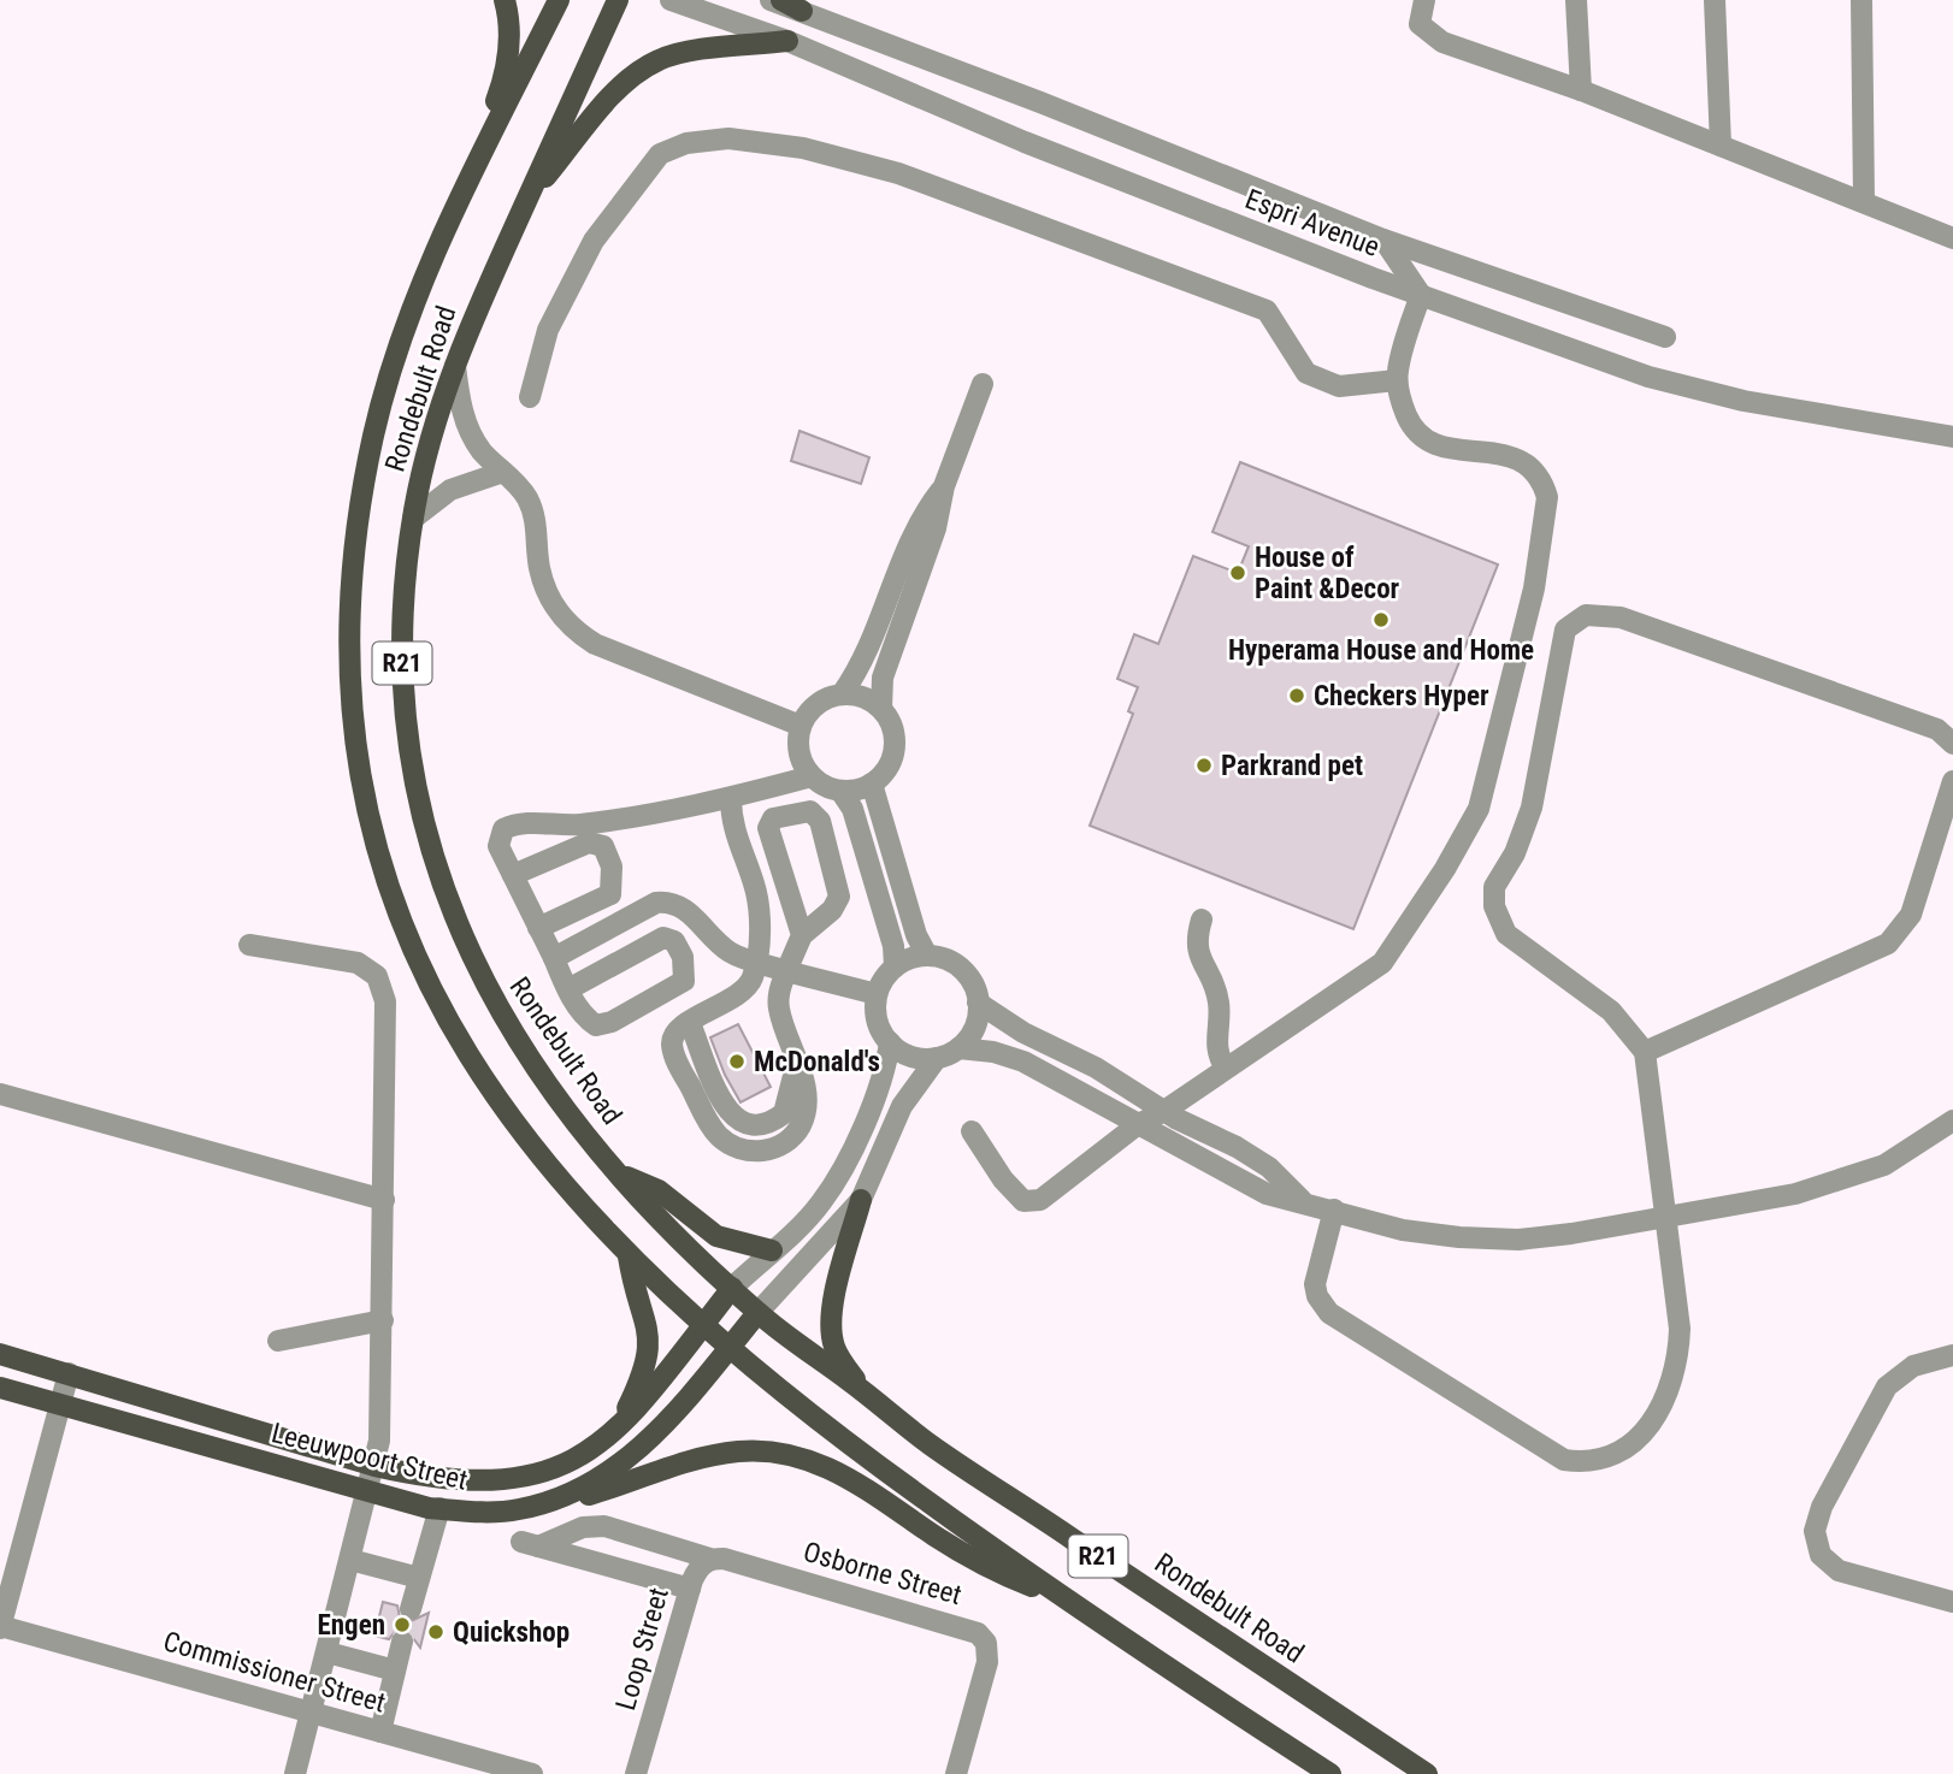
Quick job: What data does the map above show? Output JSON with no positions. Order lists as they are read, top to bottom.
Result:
{
  "streets": {
    "main road": ["Rondebult Road", "R21", "Leeuwpoort Street"],
    "street": [
      "Espri Avenue",
      "Osborne Street",
      "Loop Street",
      "Commissioner Street"
    ]
  },
  "crossings": [
    ["Rondebult Road", "Leeuwpoort Street"],
    ["Osborne Street", "Loop Street"]
  ],
  "places": [
    "House of Paint &Decor",
    "Hyperama House and Home",
    "Checkers Hyper",
    "Parkrand pet",
    "McDonald's",
    "Engen",
    "Quickshop"
  ]
}
